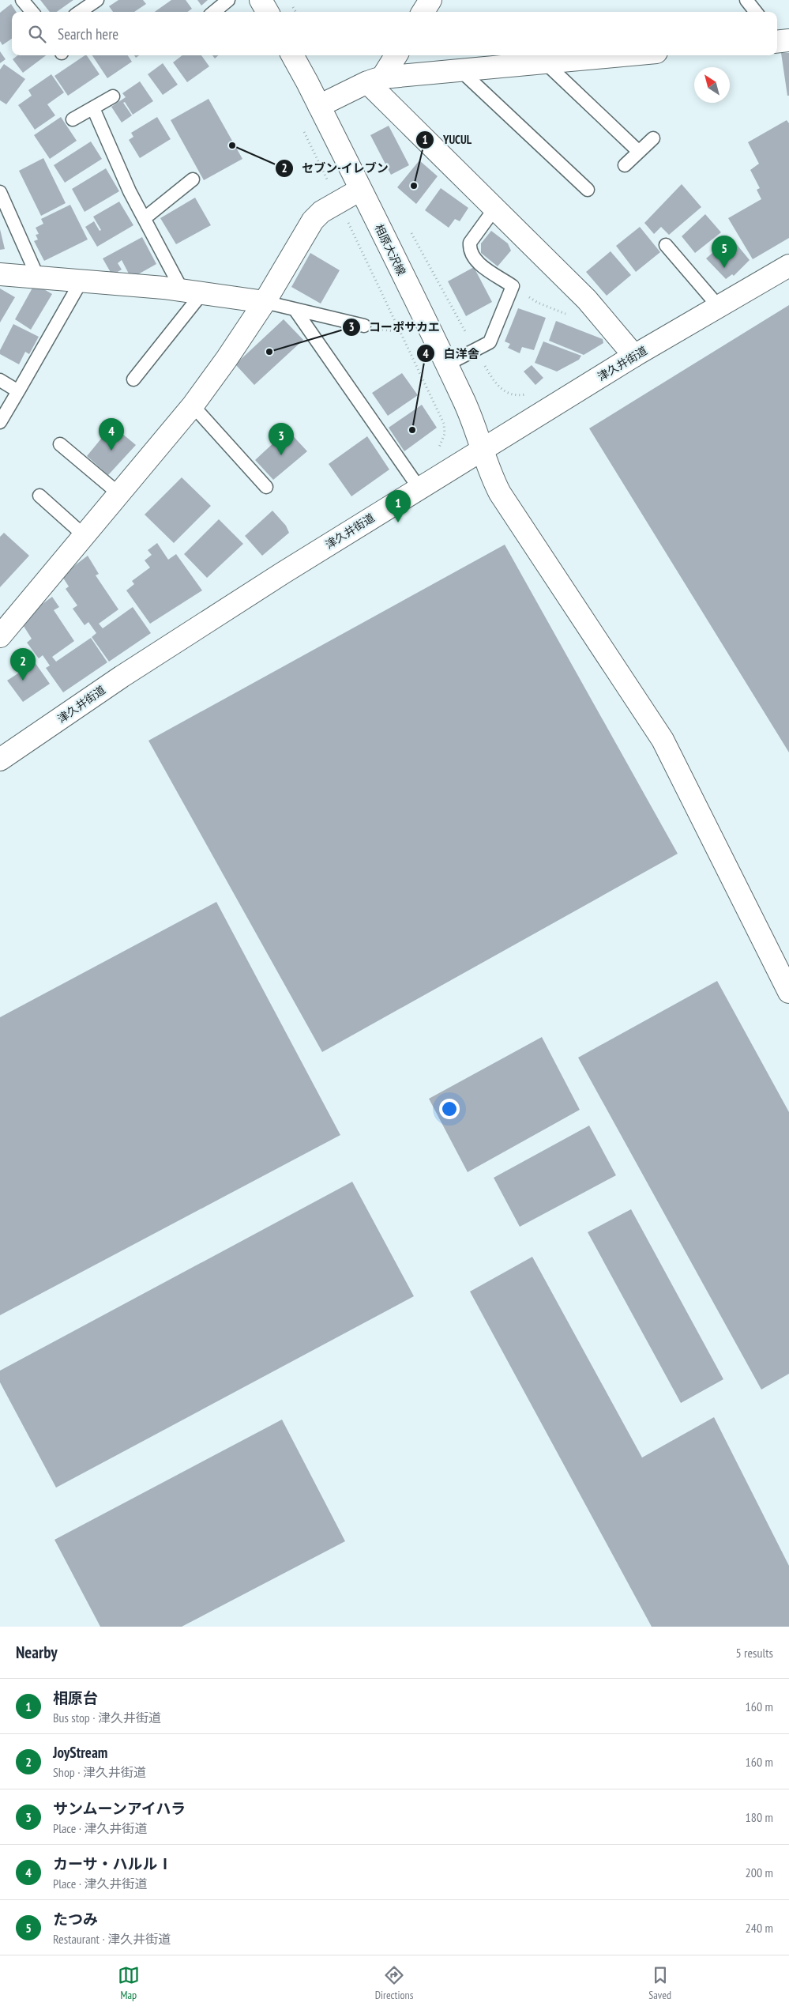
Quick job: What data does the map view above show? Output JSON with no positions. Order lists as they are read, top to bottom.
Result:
{
  "streets": {
    "main road": ["相原大沢線", "津久井街道"]
  },
  "crossings": [
    ["相原大沢線", "津久井街道"]
  ],
  "places": [
    "セブン-イレブン",
    "YUCUL",
    "コーポサカエ",
    "白洋舎"
  ],
  "north": "top left",
  "page": {
    "search": "Search here",
    "pins": [
      "5",
      "4",
      "3",
      "1",
      "2"
    ],
    "heading": ["Nearby", "5 results"],
    "list": [
      {
        "mark": "1",
        "name": "相原台",
        "note": "Bus stop · 津久井街道",
        "value": "160 m"
      },
      {
        "mark": "2",
        "name": "JoyStream",
        "note": "Shop · 津久井街道",
        "value": "160 m"
      },
      {
        "mark": "3",
        "name": "サンムーンアイハラ",
        "note": "Place · 津久井街道",
        "value": "180 m"
      },
      {
        "mark": "4",
        "name": "カーサ・ハルルⅠ",
        "note": "Place · 津久井街道",
        "value": "200 m"
      },
      {
        "mark": "5",
        "name": "たつみ",
        "note": "Restaurant · 津久井街道",
        "value": "240 m"
      }
    ],
    "nav": ["Map", "Directions", "Saved"]
  }
}
